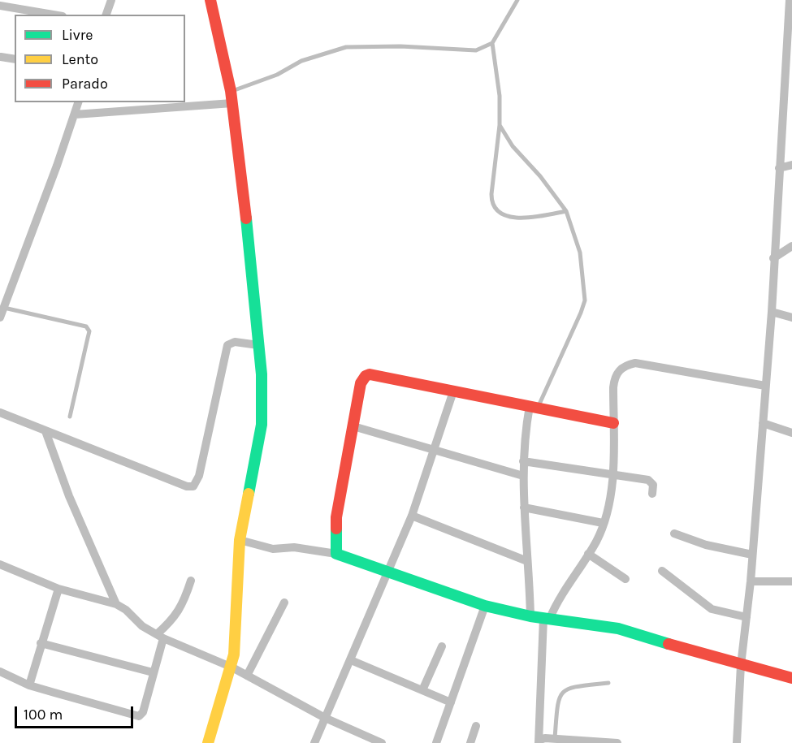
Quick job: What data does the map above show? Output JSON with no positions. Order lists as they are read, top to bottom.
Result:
{
  "legend": ["Livre", "Lento", "Parado"],
  "scale_bar": "100 m"
}
